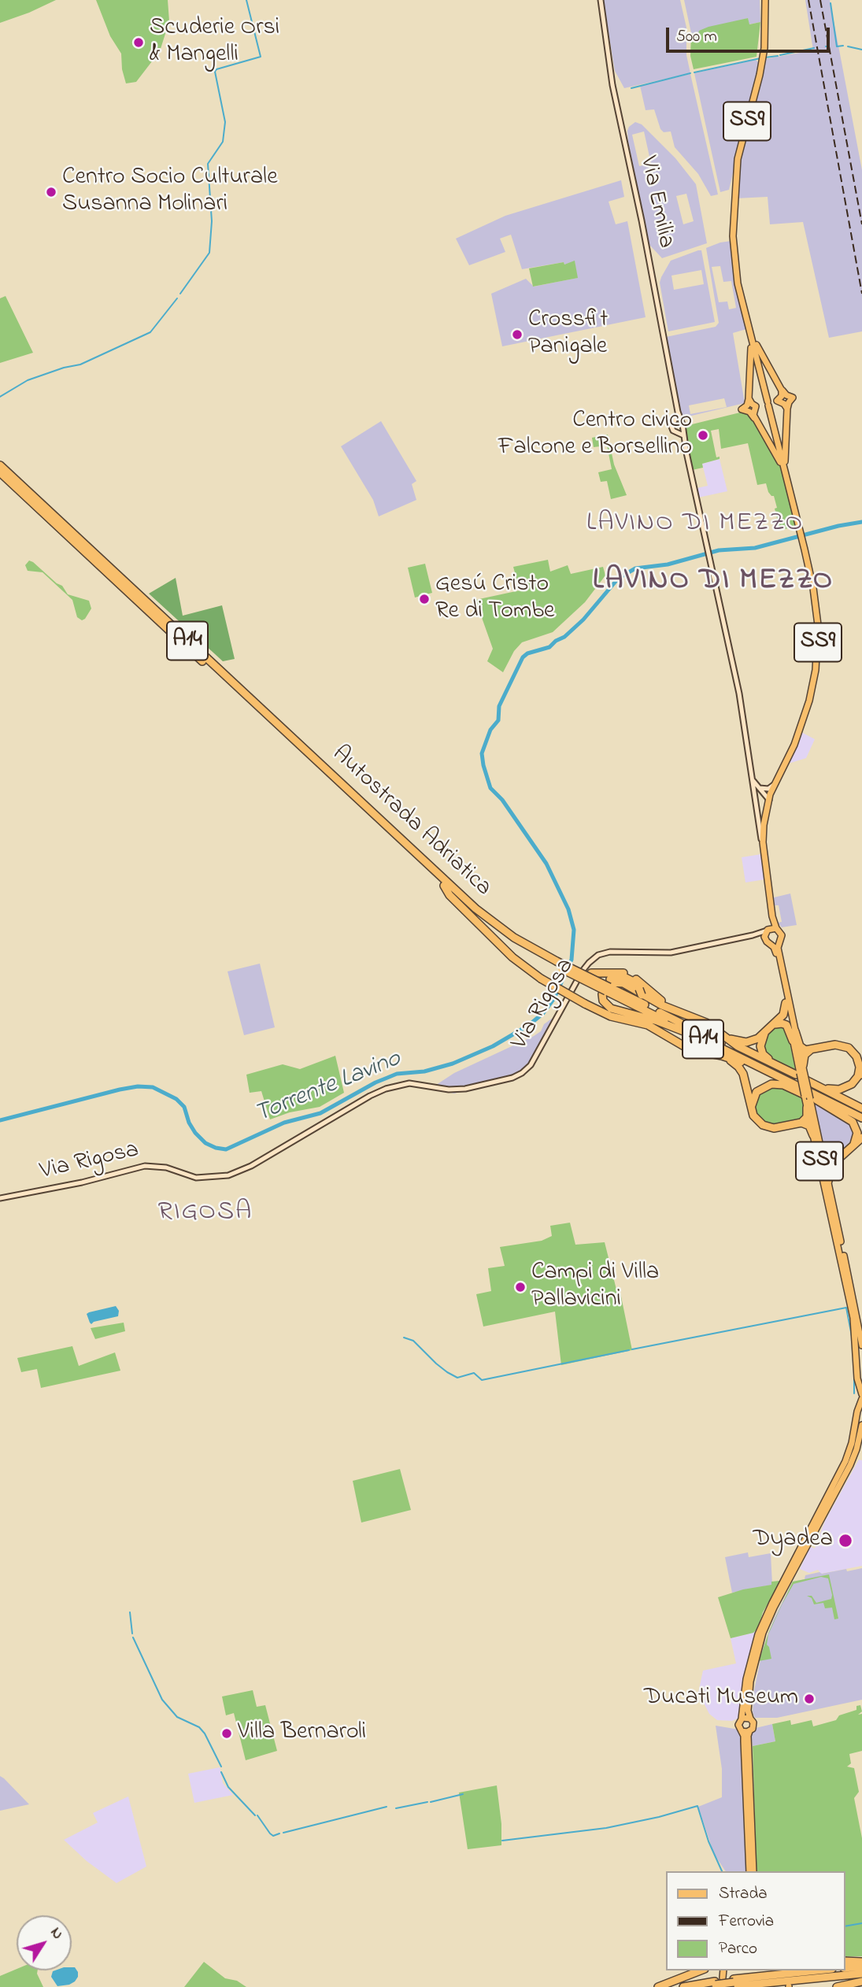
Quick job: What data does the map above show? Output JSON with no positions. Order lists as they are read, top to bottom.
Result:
{
  "streets": {
    "highway": ["A14", "Autostrada Adriatica"],
    "main road": ["SS9", "Via Emilia", "Via Rigosa"]
  },
  "crossings": [
    ["SS9", "Via Emilia"],
    ["SS9", "Via Rigosa"]
  ],
  "districts": ["LAVINO DI MEZZO", "LAVINO DI MEZZO", "RIGOSA"],
  "water": ["Torrente Lavino"],
  "places": [
    "Scuderie Orsi & Mangelli",
    "Centro Socio Culturale Susanna Molinari",
    "Crossfit Panigale",
    "Centro civico Falcone e Borsellino",
    "Gesú Cristo Re di Tombe",
    "Campi di Villa Pallavicini",
    "Dyadea",
    "Ducati Museum",
    "Villa Bernaroli"
  ],
  "legend": ["Strada", "Ferrovia", "Parco"],
  "scale_bar": "500 m",
  "north": "top right"
}
